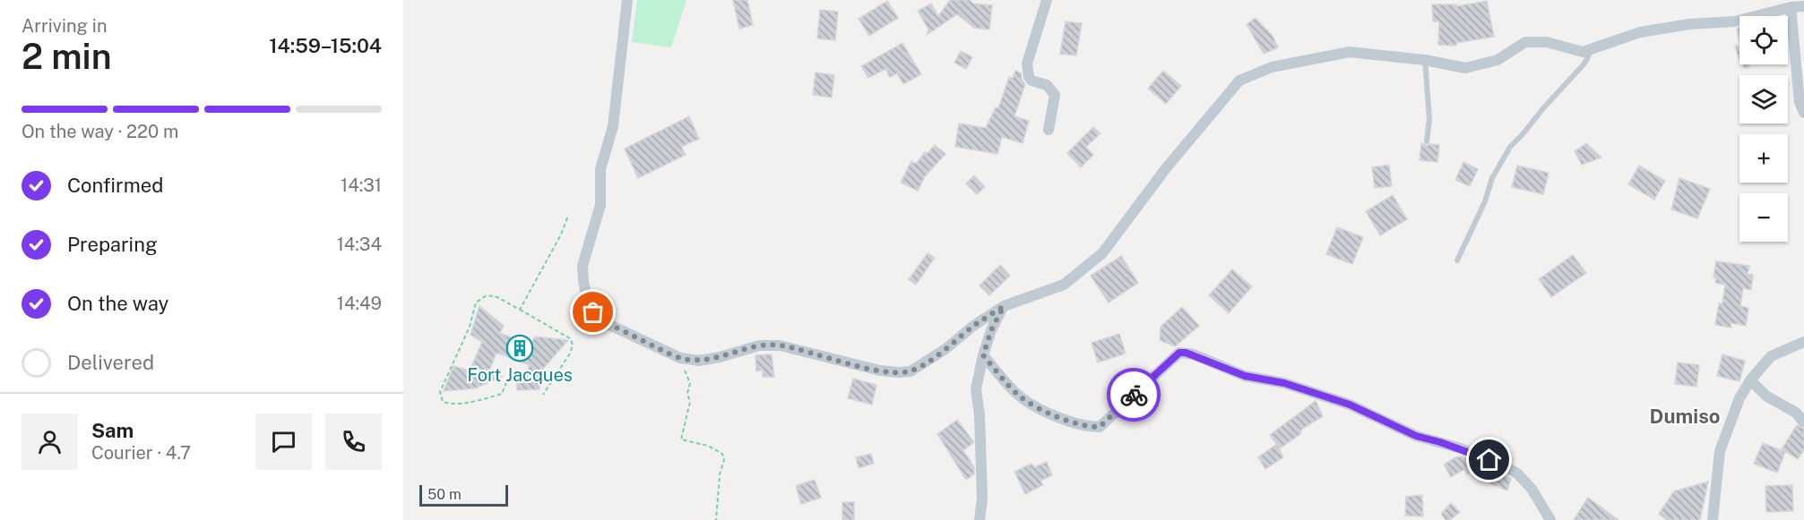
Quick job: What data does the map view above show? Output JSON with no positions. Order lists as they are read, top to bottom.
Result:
{
  "districts": ["Dumiso"],
  "places": {
    "building": ["Fort Jacques"]
  },
  "scale_bar": "50 m",
  "page": {
    "heading": ["2 min", "Arriving in", "14:59–15:04"],
    "panel": ["Sam", "Courier · 4.7"],
    "map_buttons": ["+", "−"],
    "bar": "On the way · 220 m",
    "list": [
      ["Confirmed", "14:31"],
      ["Preparing", "14:34"],
      ["On the way", "14:49"],
      "Delivered"
    ],
    "scale": "50 m"
  }
}
